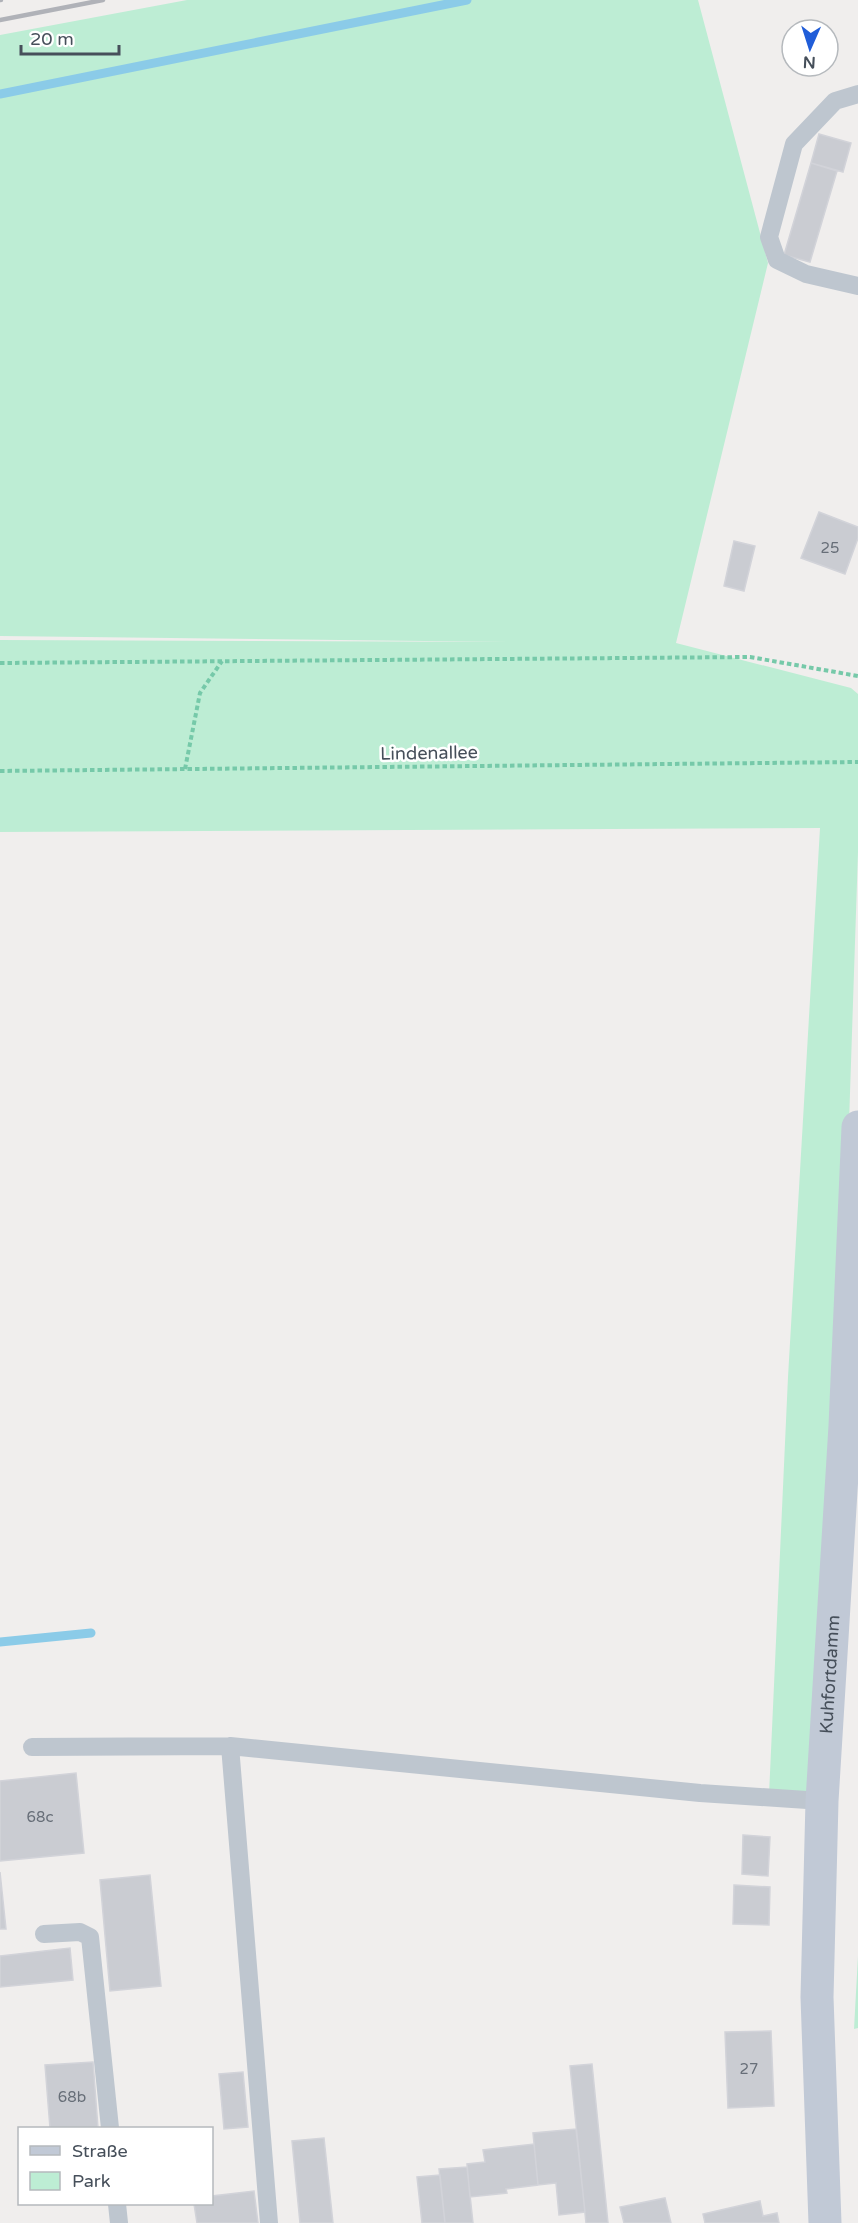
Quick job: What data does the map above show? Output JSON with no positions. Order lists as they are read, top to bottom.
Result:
{
  "streets": {
    "street": ["Kuhfortdamm"],
    "path": ["Lindenallee"]
  },
  "house_numbers": [
    "25",
    "68c",
    "27",
    "68b"
  ],
  "legend": ["Straße", "Park"],
  "scale_bar": "20 m",
  "north": "bottom"
}
